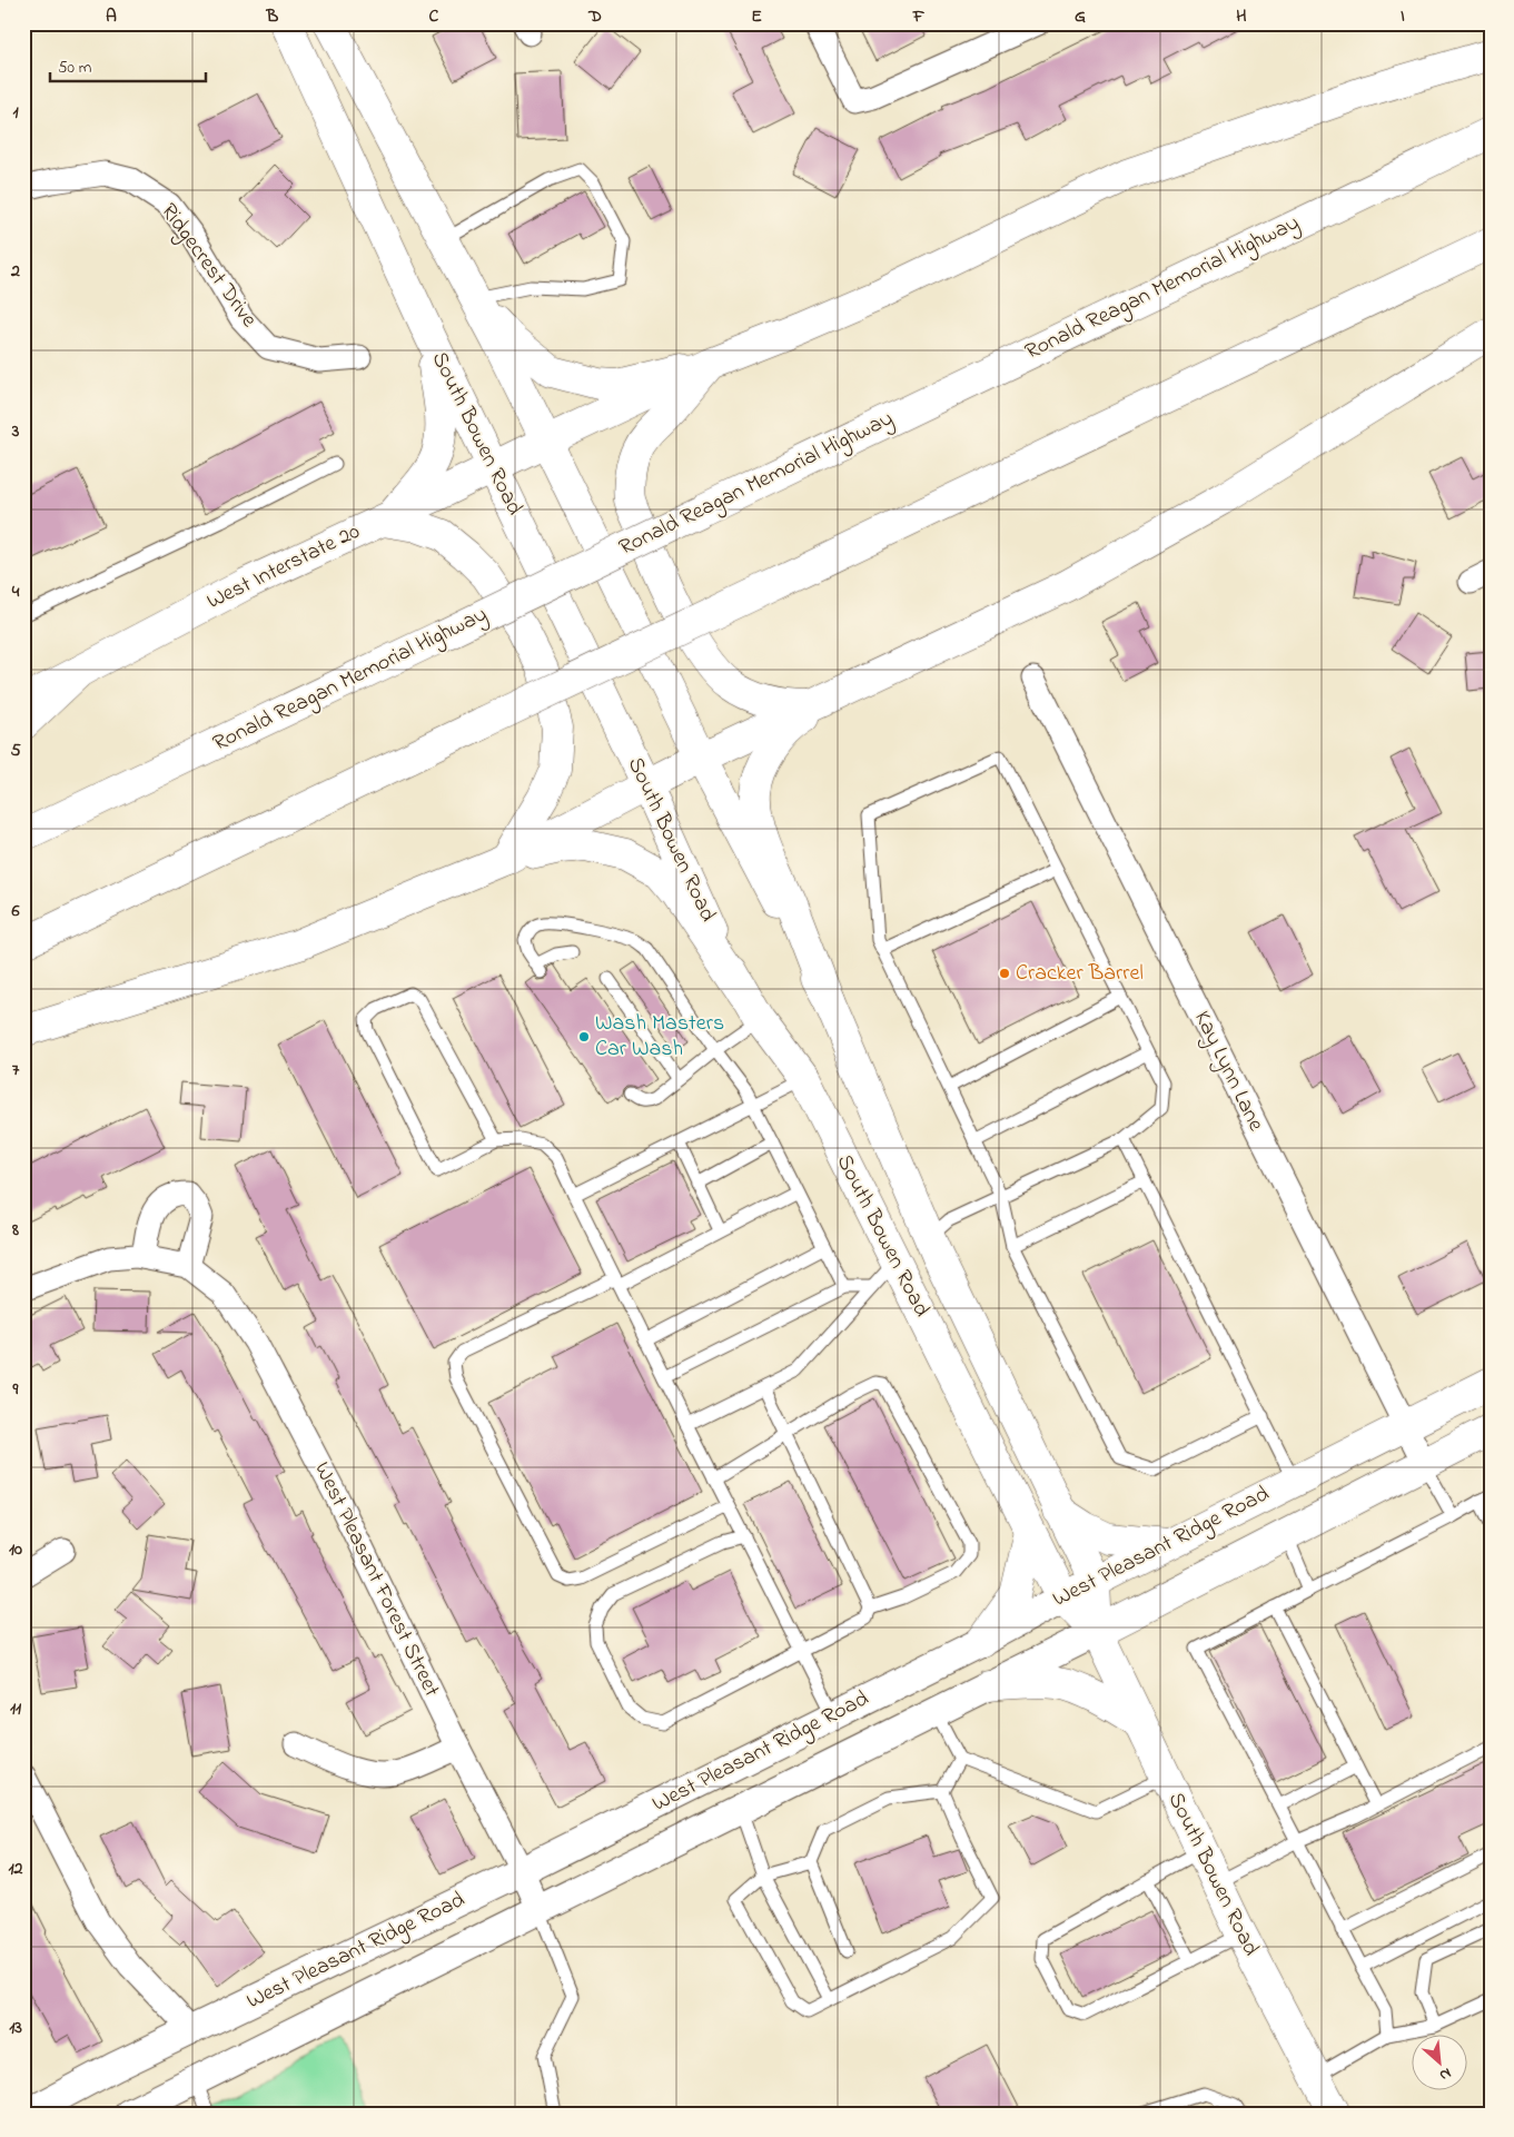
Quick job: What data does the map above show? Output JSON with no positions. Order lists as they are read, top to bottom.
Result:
{
  "streets": {
    "main road": [
      "Ronald Reagan Memorial Highway",
      "South Bowen Road",
      "West Interstate 20",
      "West Pleasant Ridge Road"
    ],
    "street": ["Ridgecrest Drive", "Kay Lynn Lane", "West Pleasant Forest Street"]
  },
  "crossings": [
    ["South Bowen Road", "West Interstate 20"],
    ["South Bowen Road", "West Pleasant Ridge Road"],
    ["Kay Lynn Lane", "West Pleasant Ridge Road"],
    ["West Pleasant Ridge Road", "West Pleasant Forest Street"]
  ],
  "places": ["Cracker Barrel", "Wash Masters Car Wash"],
  "scale_bar": "50 m",
  "north": "bottom right",
  "grid": {
    "columns": [
      "A",
      "B",
      "C",
      "D",
      "E",
      "F",
      "G",
      "H",
      "I"
    ],
    "rows": [
      "1",
      "2",
      "3",
      "4",
      "5",
      "6",
      "7",
      "8",
      "9",
      "10",
      "11",
      "12",
      "13"
    ]
  }
}
